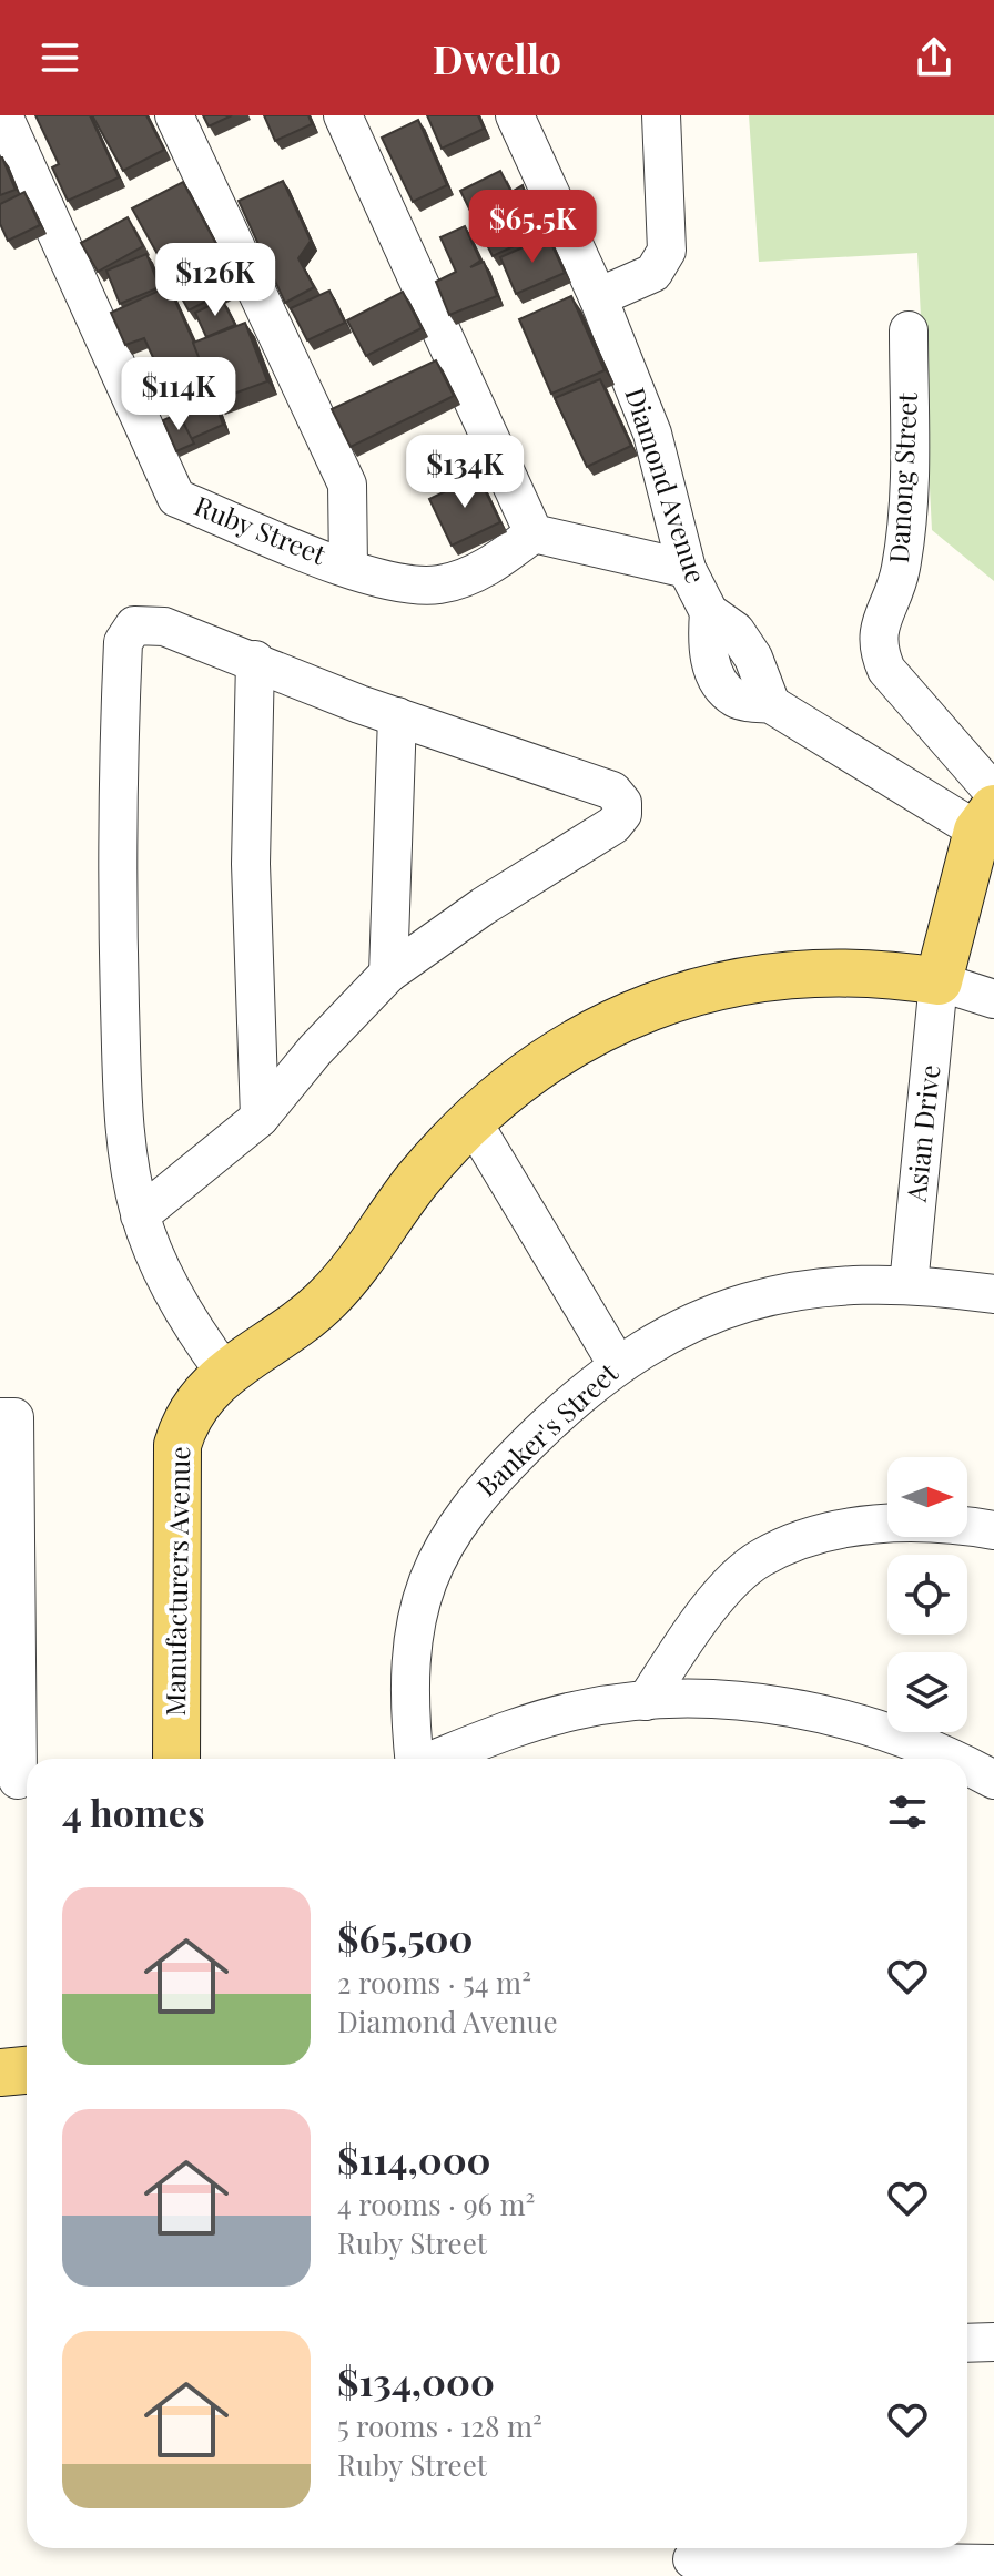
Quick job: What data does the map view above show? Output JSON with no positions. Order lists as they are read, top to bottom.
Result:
{
  "streets": {
    "main road": ["Manufacturers Avenue"],
    "street": [
      "Danong Street",
      "Diamond Avenue",
      "Ruby Street",
      "Asian Drive",
      "Banker's Street"
    ]
  },
  "crossings": [
    ["Danong Street", "Diamond Avenue"],
    ["Asian Drive", "Banker's Street"],
    ["Asian Drive", "Manufacturers Avenue"]
  ],
  "north": "right",
  "page": {
    "header": "Dwello",
    "price": [
      "$65.5K",
      "$126K",
      "$114K",
      "$134K"
    ],
    "heading": "4 homes",
    "list": [
      {
        "name": "$65,500",
        "note": "2 rooms · 54 m² · Diamond Avenue"
      },
      {
        "name": "$114,000",
        "note": "4 rooms · 96 m² · Ruby Street"
      },
      {
        "name": "$134,000",
        "note": "5 rooms · 128 m² · Ruby Street"
      }
    ]
  }
}
